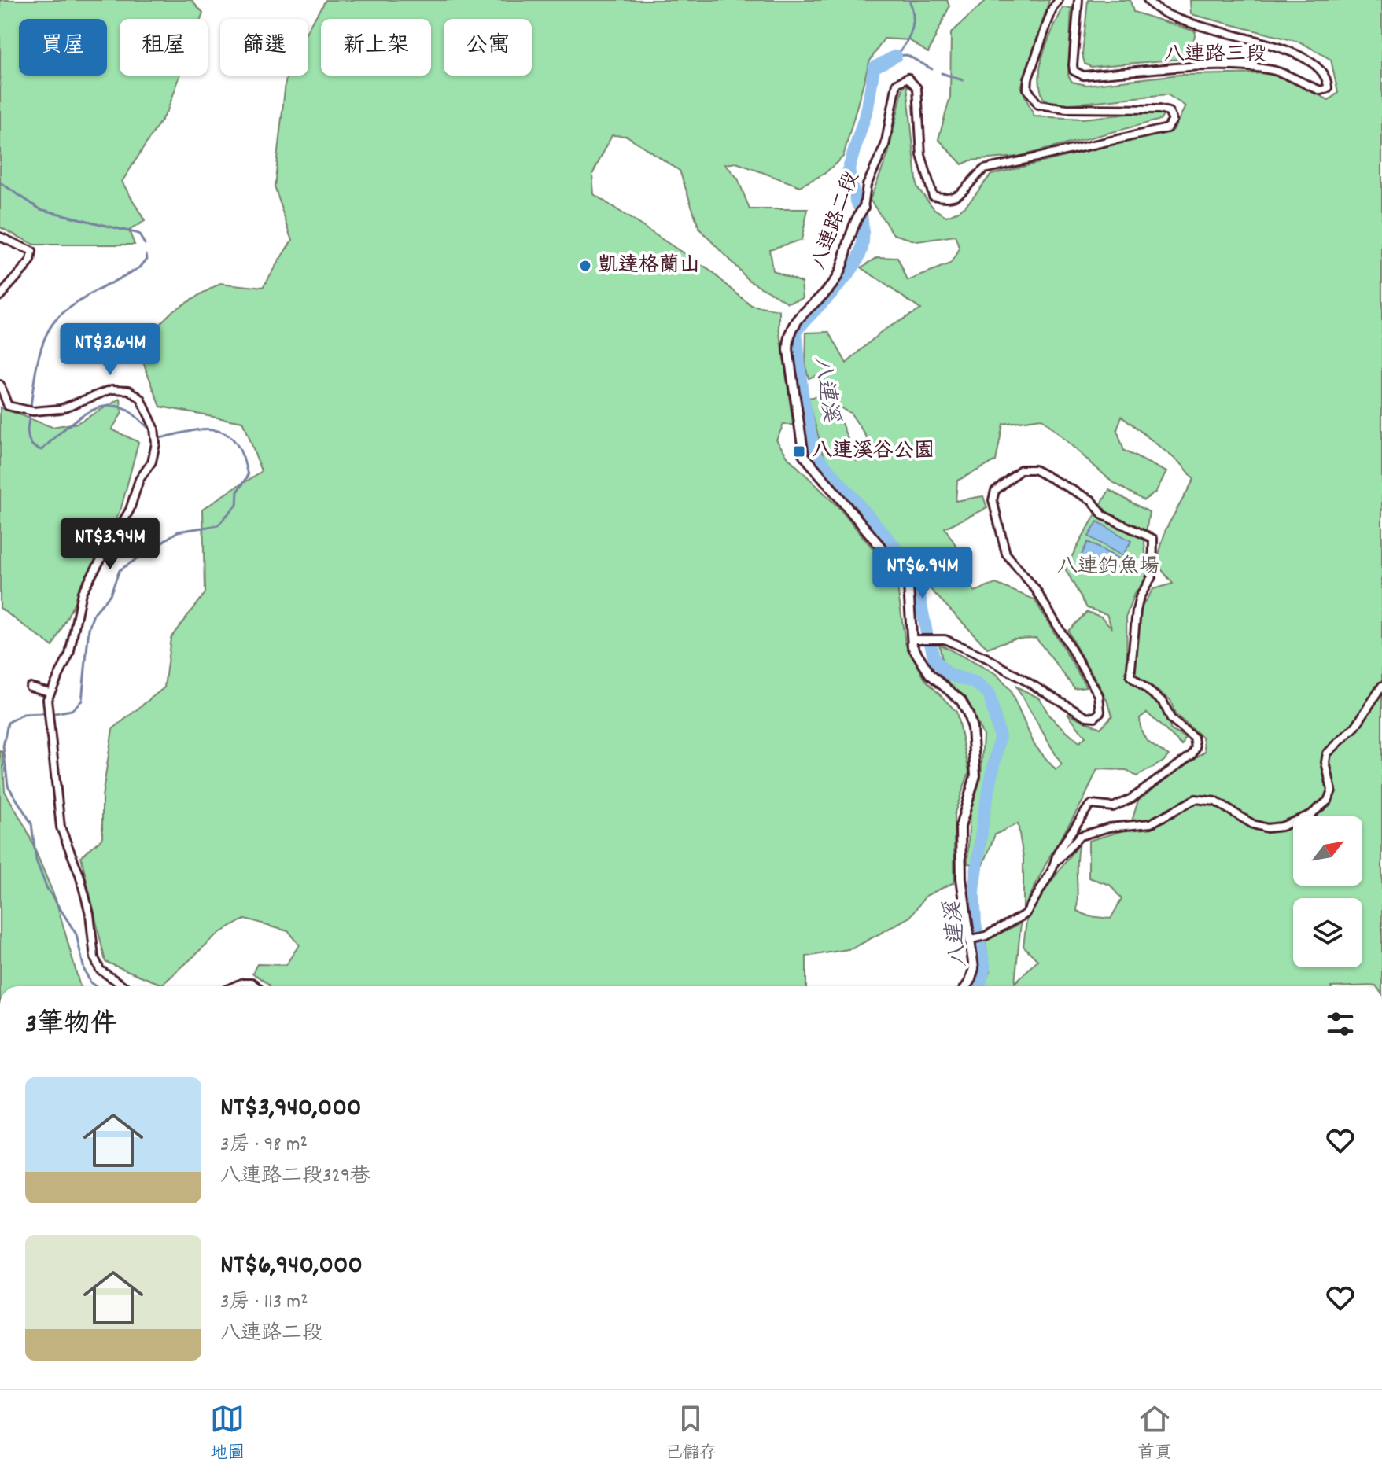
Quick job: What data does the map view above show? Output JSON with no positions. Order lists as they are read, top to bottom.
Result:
{
  "streets": {
    "street": ["八連路三段", "八連路二段"]
  },
  "water": ["八連溪"],
  "parks": ["八連釣魚場"],
  "places": {
    "other": ["凱達格蘭山"],
    "transit": ["八連溪谷公園"]
  },
  "north": "top right",
  "page": {
    "chip": [
      "買屋",
      "租屋",
      "篩選",
      "新上架",
      "公寓"
    ],
    "price": ["NT$3.64M", "NT$3.94M", "NT$6.94M"],
    "heading": "3筆物件",
    "list": [
      {
        "name": "NT$3,940,000",
        "note": "3房 · 98 m² · 八連路二段329巷"
      },
      {
        "name": "NT$6,940,000",
        "note": "3房 · 113 m² · 八連路二段"
      }
    ],
    "tabs": ["地圖", "已儲存", "首頁"]
  }
}
